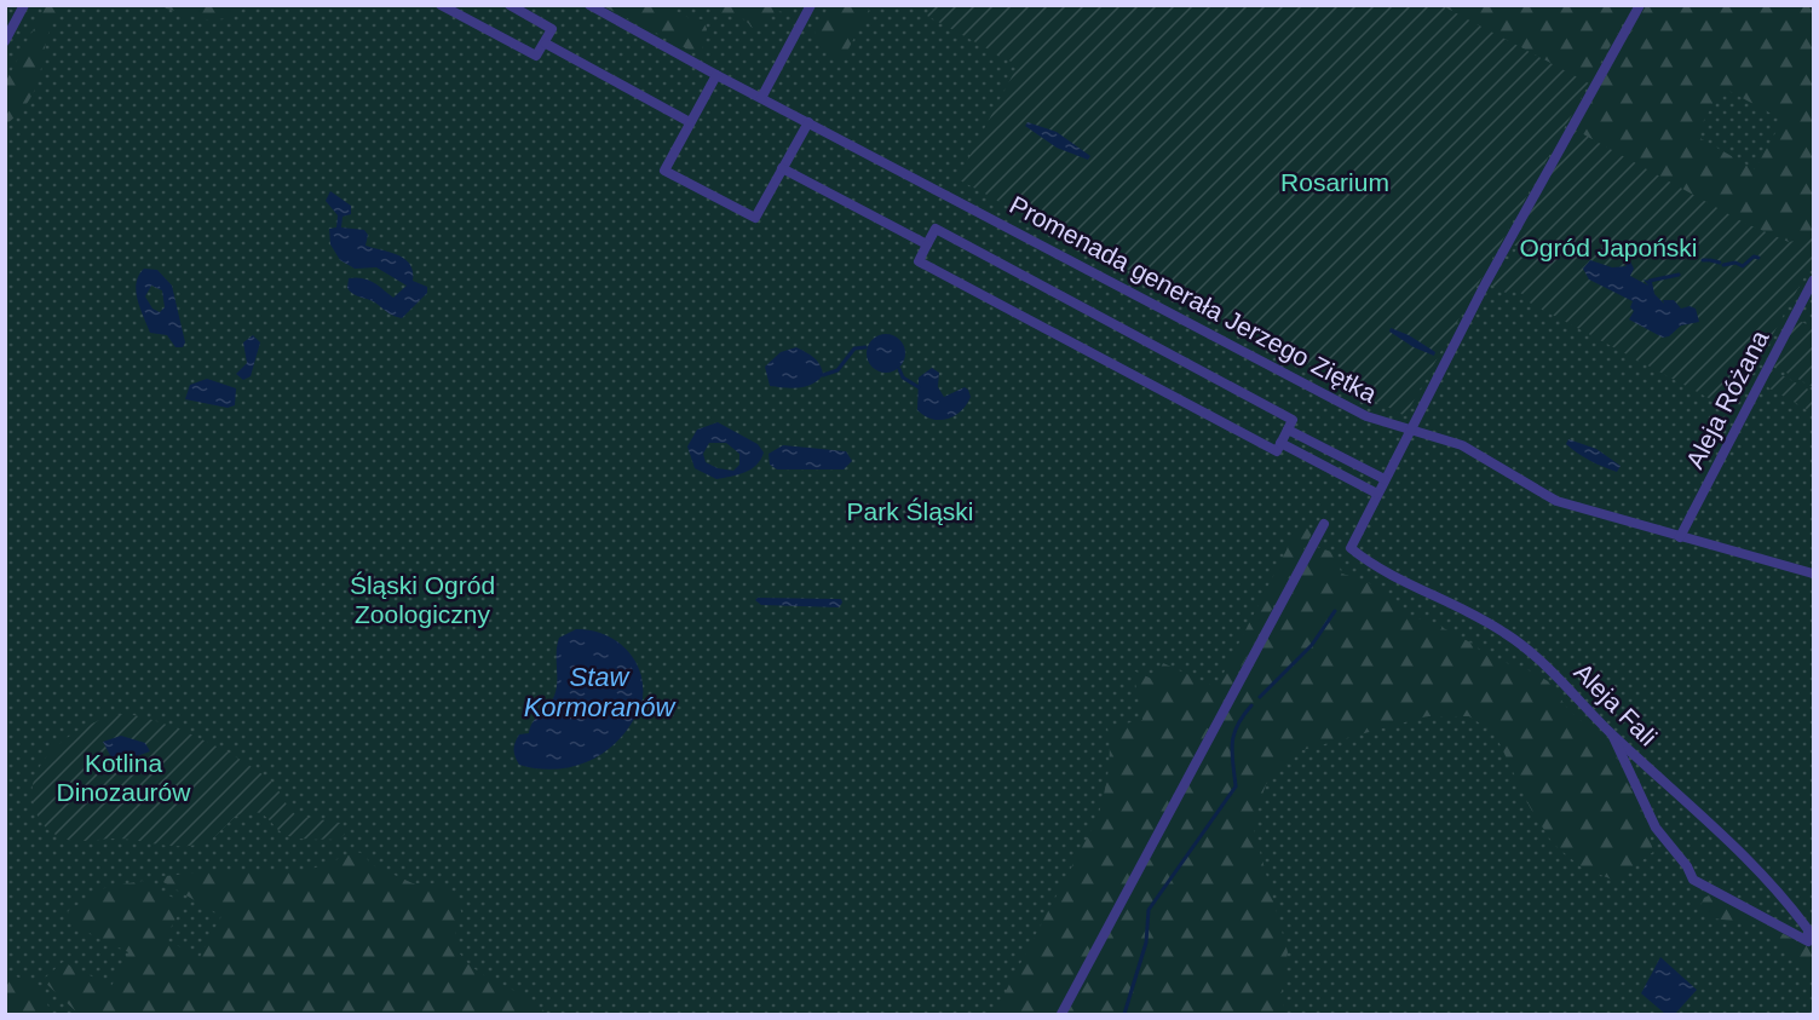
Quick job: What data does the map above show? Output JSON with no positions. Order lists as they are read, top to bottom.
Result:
{
  "streets": {
    "street": ["Promenada generała Jerzego Ziętka", "Aleja Różana", "Aleja Fali"]
  },
  "crossings": [
    ["Promenada generała Jerzego Ziętka", "Aleja Różana"]
  ],
  "water": ["Staw Kormoranów"],
  "parks": [
    "Rosarium",
    "Ogród Japoński",
    "Park Śląski",
    "Śląski Ogród Zoologiczny",
    "Kotlina Dinozaurów"
  ]
}
